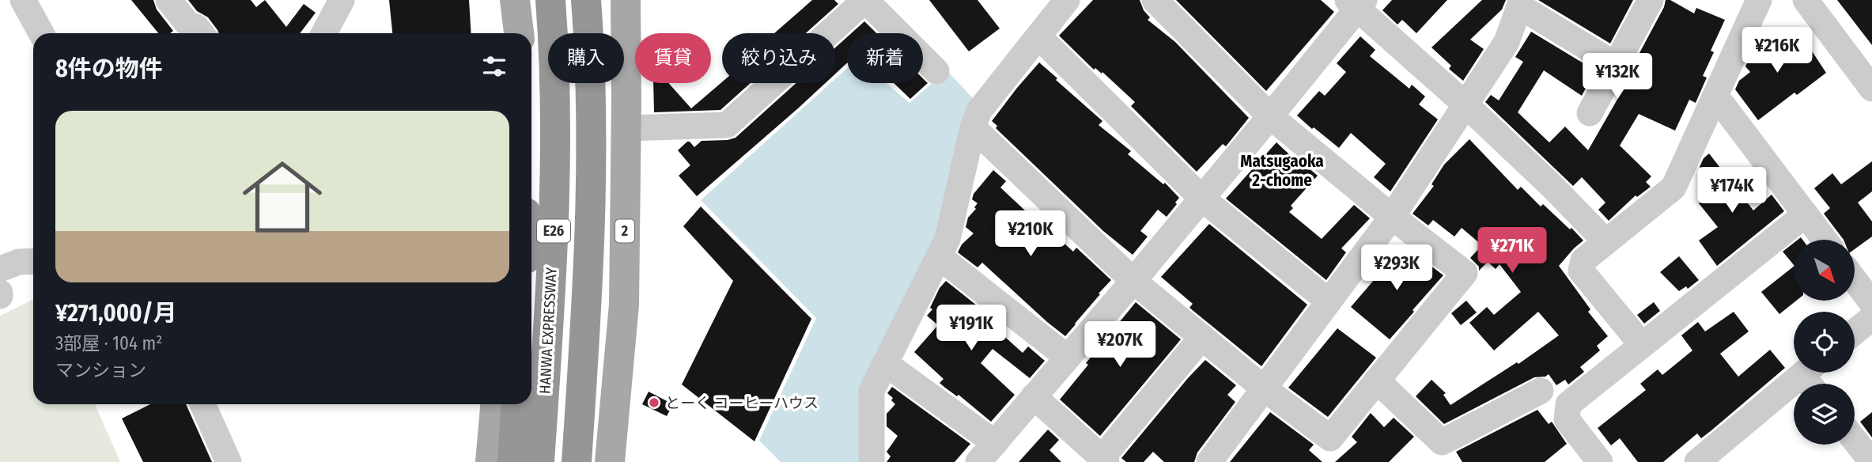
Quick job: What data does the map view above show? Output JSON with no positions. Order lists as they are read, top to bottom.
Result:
{
  "streets": {
    "highway": ["E26", "HANWA EXPRESSWAY"],
    "main road": ["2"]
  },
  "districts": ["Matsugaoka 2-chome"],
  "places": ["とーく コーヒーハウス"],
  "north": "bottom right",
  "page": {
    "price": [
      "¥216K",
      "¥132K",
      "¥174K",
      "¥210K",
      "¥271K",
      "¥293K",
      "¥191K",
      "¥207K"
    ],
    "chip": [
      "購入",
      "賃貸",
      "絞り込み",
      "新着"
    ],
    "heading": "8件の物件",
    "list": [
      {
        "name": "¥271,000/月",
        "note": "3部屋 · 104 m² · マンション"
      }
    ]
  }
}
